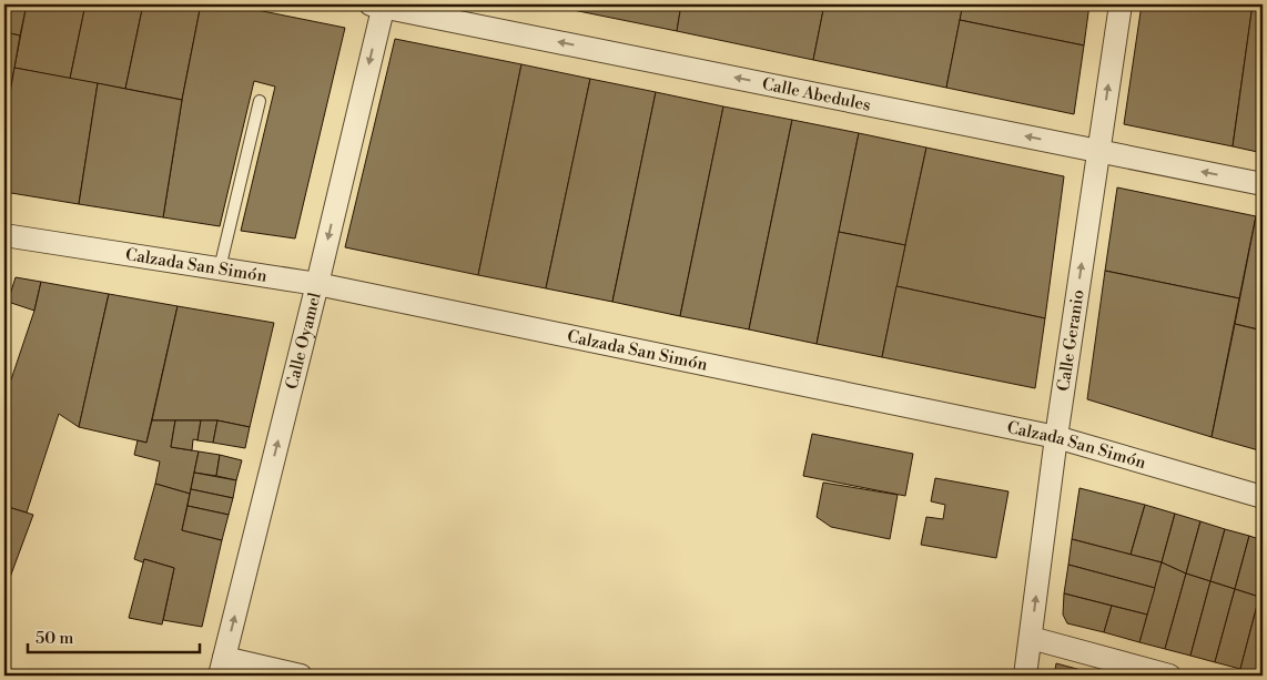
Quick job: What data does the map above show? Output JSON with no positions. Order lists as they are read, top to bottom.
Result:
{
  "streets": {
    "street": [
      "Calle Abedules",
      "Calzada San Simón",
      "Calle Geranio",
      "Calle Oyamel"
    ]
  },
  "crossings": [
    ["Calle Abedules", "Calle Geranio"],
    ["Calle Abedules", "Calle Oyamel"],
    ["Calzada San Simón", "Calle Geranio"],
    ["Calzada San Simón", "Calle Oyamel"]
  ],
  "one_way": ["Calle Abedules", "Calle Geranio"],
  "scale_bar": "50 m"
}
